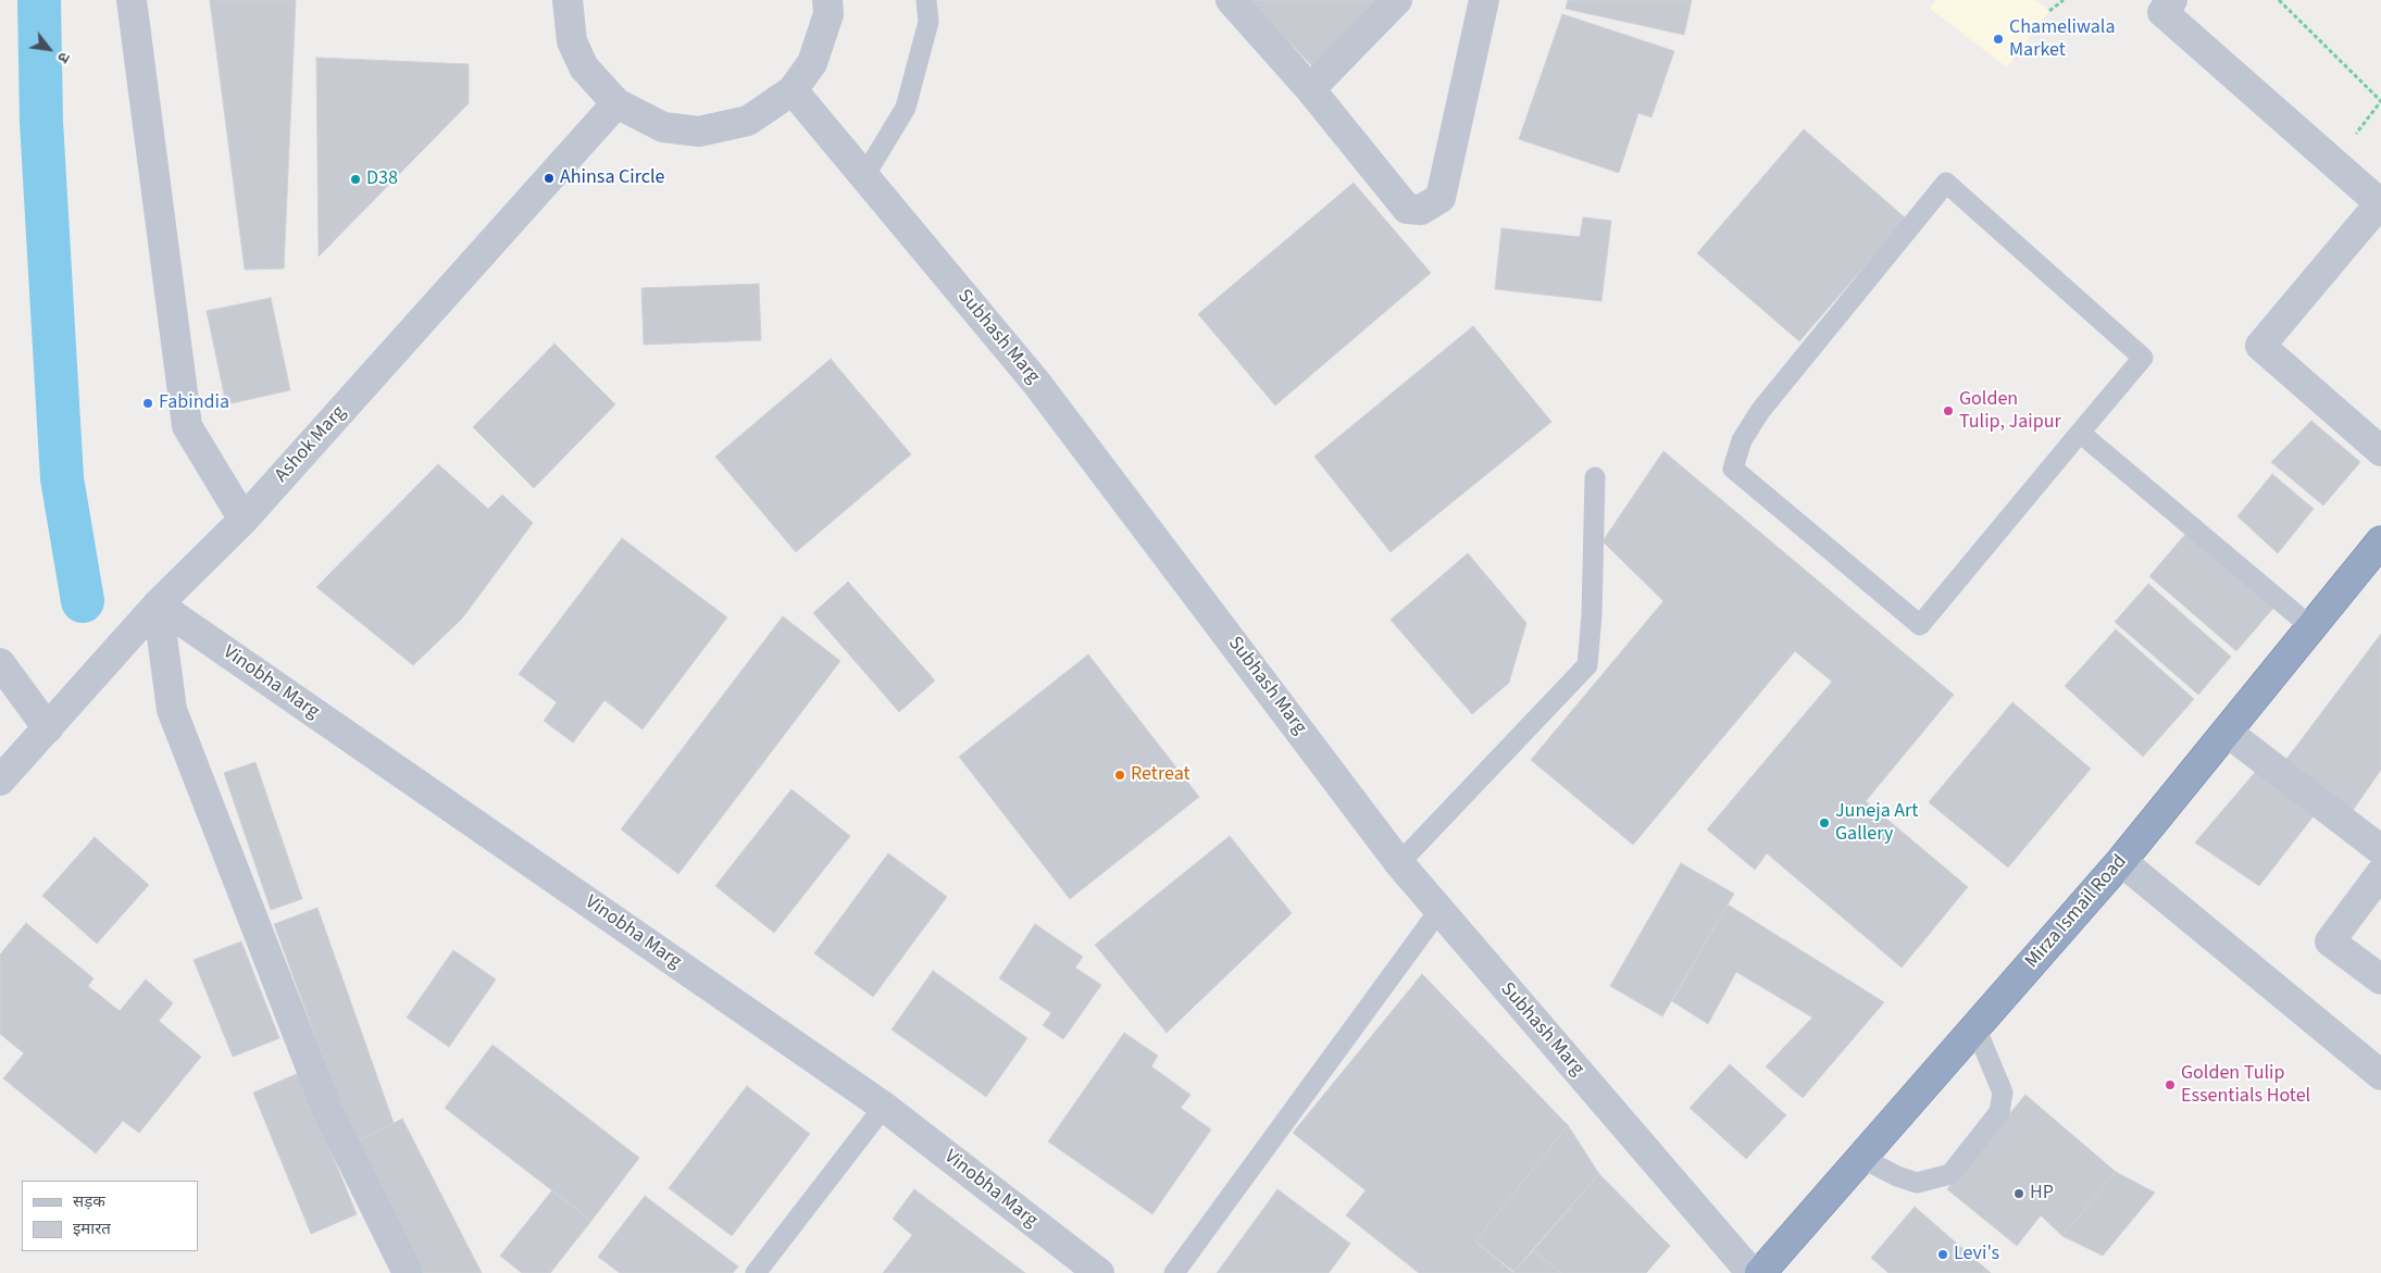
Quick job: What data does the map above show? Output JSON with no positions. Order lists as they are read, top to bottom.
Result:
{
  "streets": {
    "highway": ["Mirza Ismail Road"],
    "street": ["Subhash Marg", "Ashok Marg", "Vinobha Marg"]
  },
  "crossings": [
    ["Ashok Marg", "Vinobha Marg"]
  ],
  "places": [
    "Chameliwala Market",
    "Ahinsa Circle",
    "D38",
    "Fabindia",
    "Golden Tulip, Jaipur",
    "Retreat",
    "Juneja Art Gallery",
    "Golden Tulip Essentials Hotel",
    "HP",
    "Levi's"
  ],
  "legend": ["सड़क", "इमारत"],
  "north": "bottom right"
}
